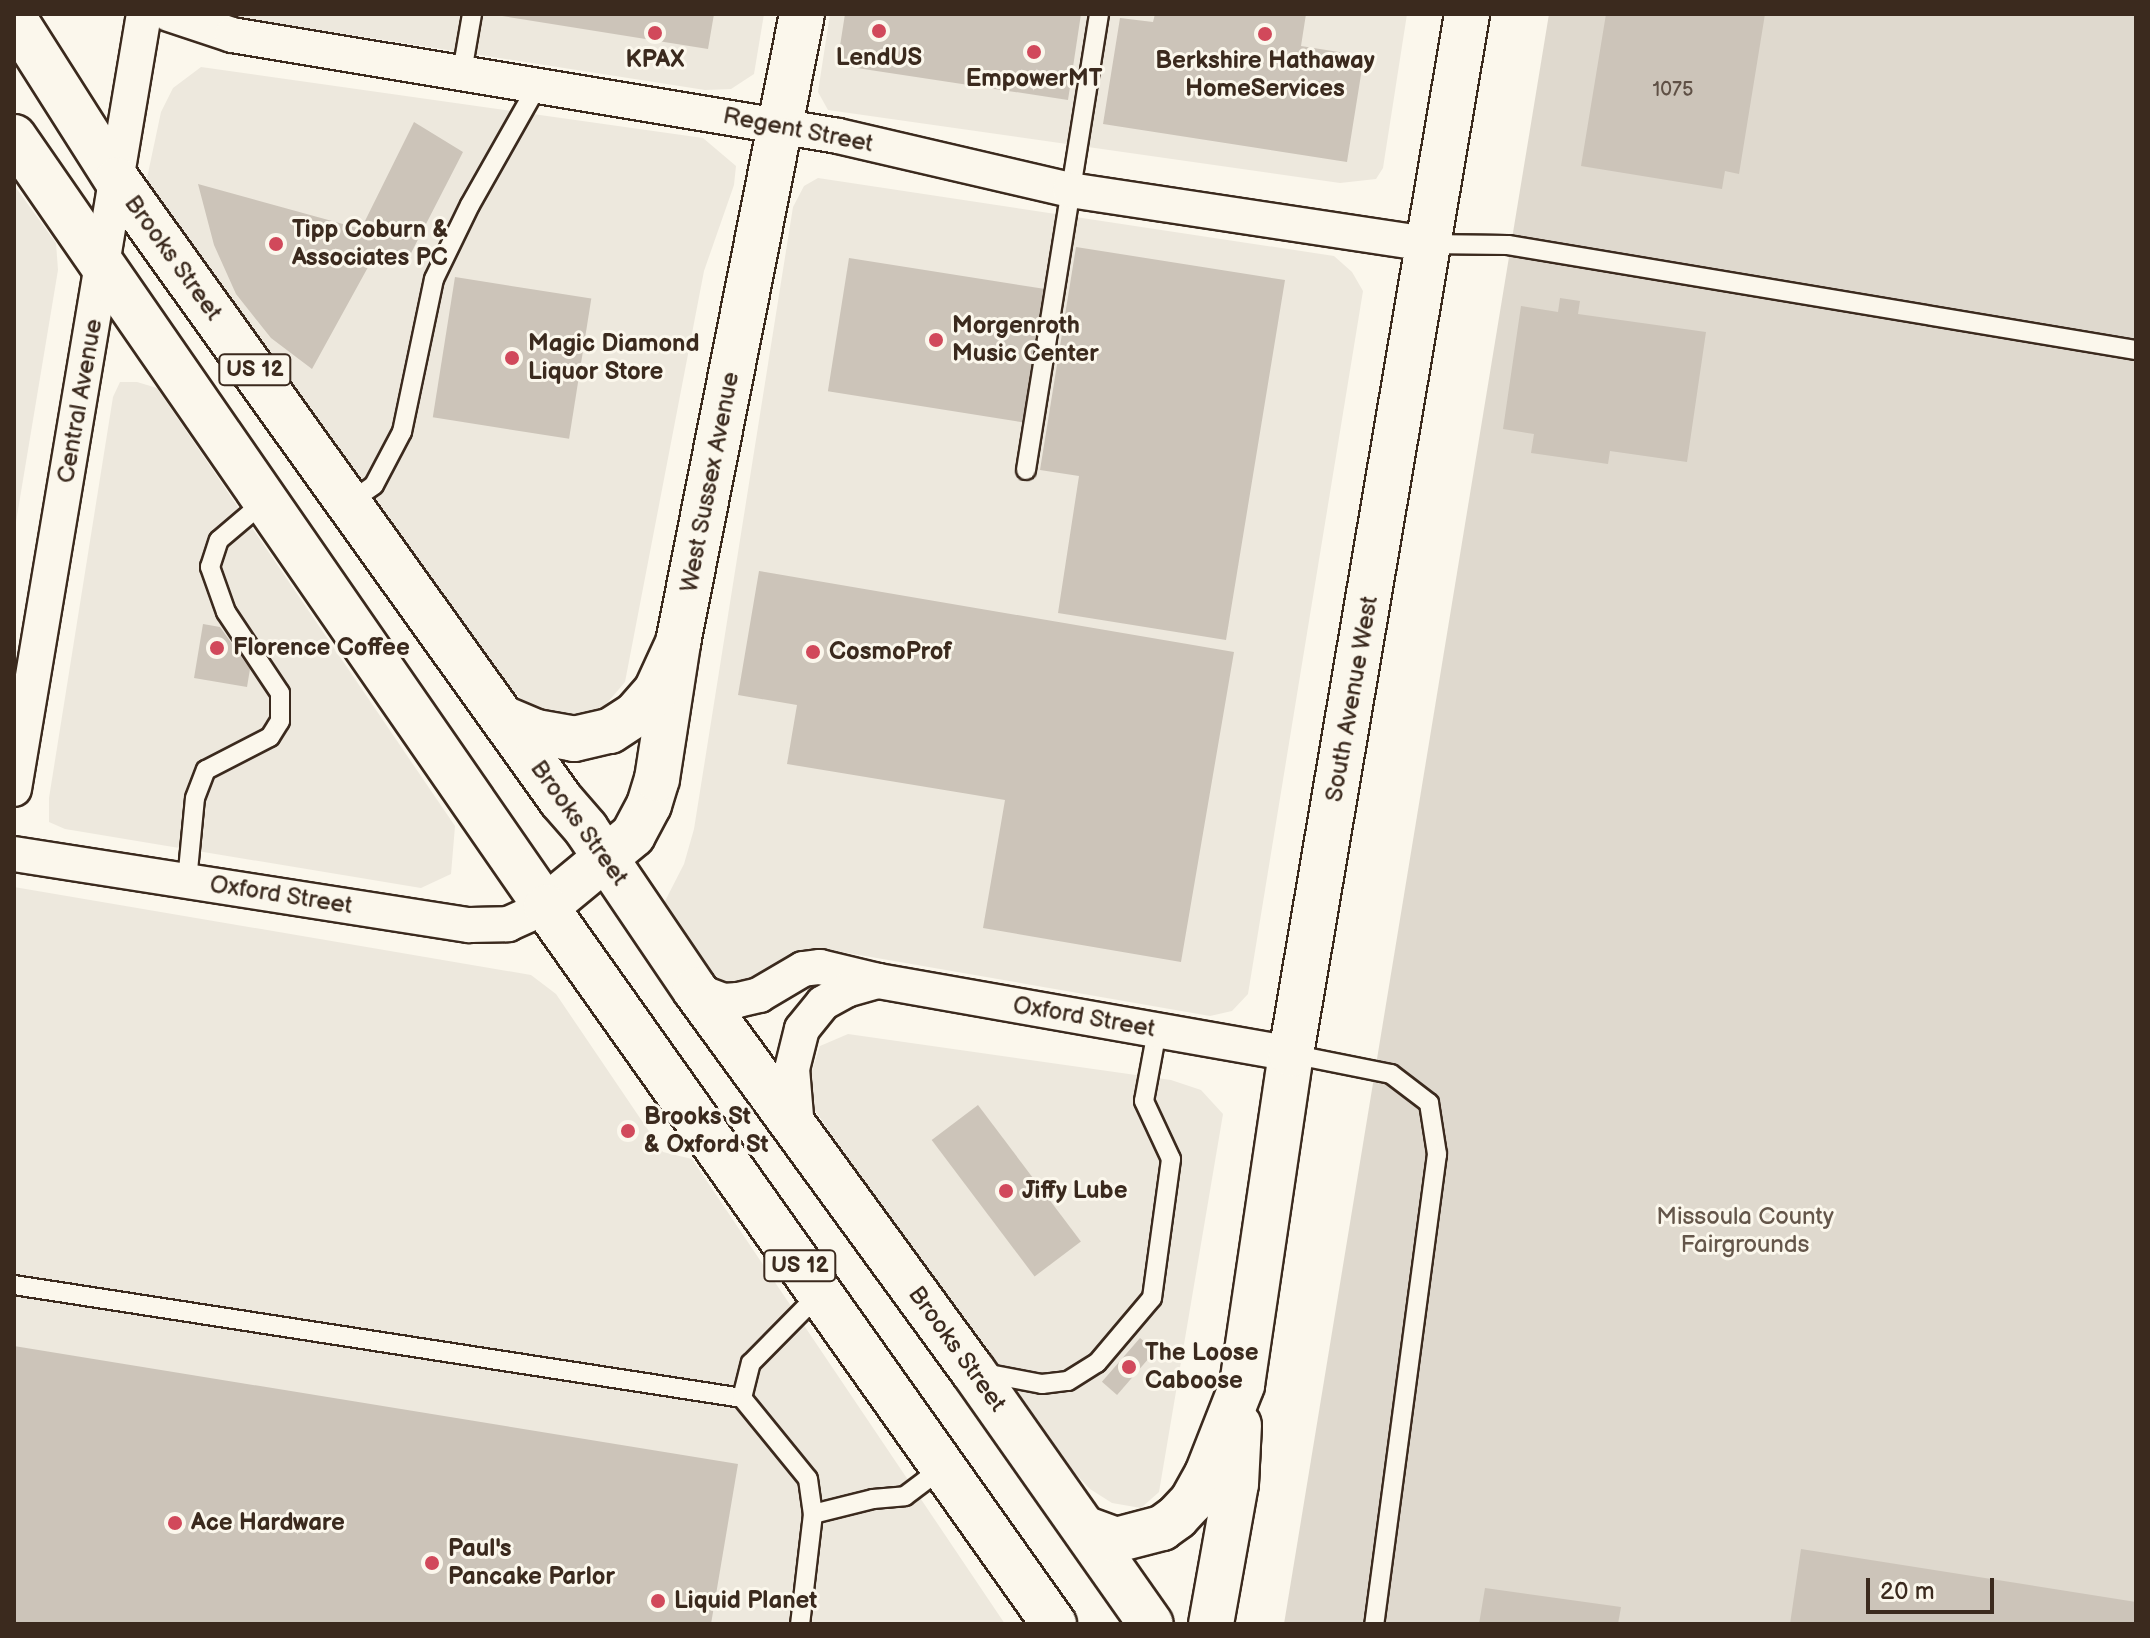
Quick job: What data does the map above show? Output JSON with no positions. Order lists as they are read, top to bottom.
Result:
{
  "streets": {
    "main road": [
      "Brooks Street",
      "US 12",
      "West Sussex Avenue",
      "South Avenue West"
    ],
    "street": ["Regent Street", "Central Avenue", "Oxford Street"]
  },
  "crossings": [
    ["Regent Street", "West Sussex Avenue"],
    ["Regent Street", "South Avenue West"],
    ["Brooks Street", "Central Avenue"],
    ["Brooks Street", "West Sussex Avenue"],
    ["Brooks Street", "Oxford Street"],
    ["US 12", "Central Avenue"],
    ["US 12", "West Sussex Avenue"],
    ["US 12", "Oxford Street"],
    ["West Sussex Avenue", "Oxford Street"],
    ["South Avenue West", "Oxford Street"]
  ],
  "parks": ["Missoula County Fairgrounds"],
  "places": [
    "LendUS",
    "KPAX",
    "Berkshire Hathaway HomeServices",
    "EmpowerMT",
    "Tipp Coburn & Associates PC",
    "Morgenroth Music Center",
    "Magic Diamond Liquor Store",
    "Florence Coffee",
    "CosmoProf",
    "Brooks St & Oxford St",
    "Jiffy Lube",
    "The Loose Caboose",
    "Ace Hardware",
    "Paul's Pancake Parlor",
    "Liquid Planet"
  ],
  "house_numbers": ["1075"],
  "scale_bar": "20 m"
}
